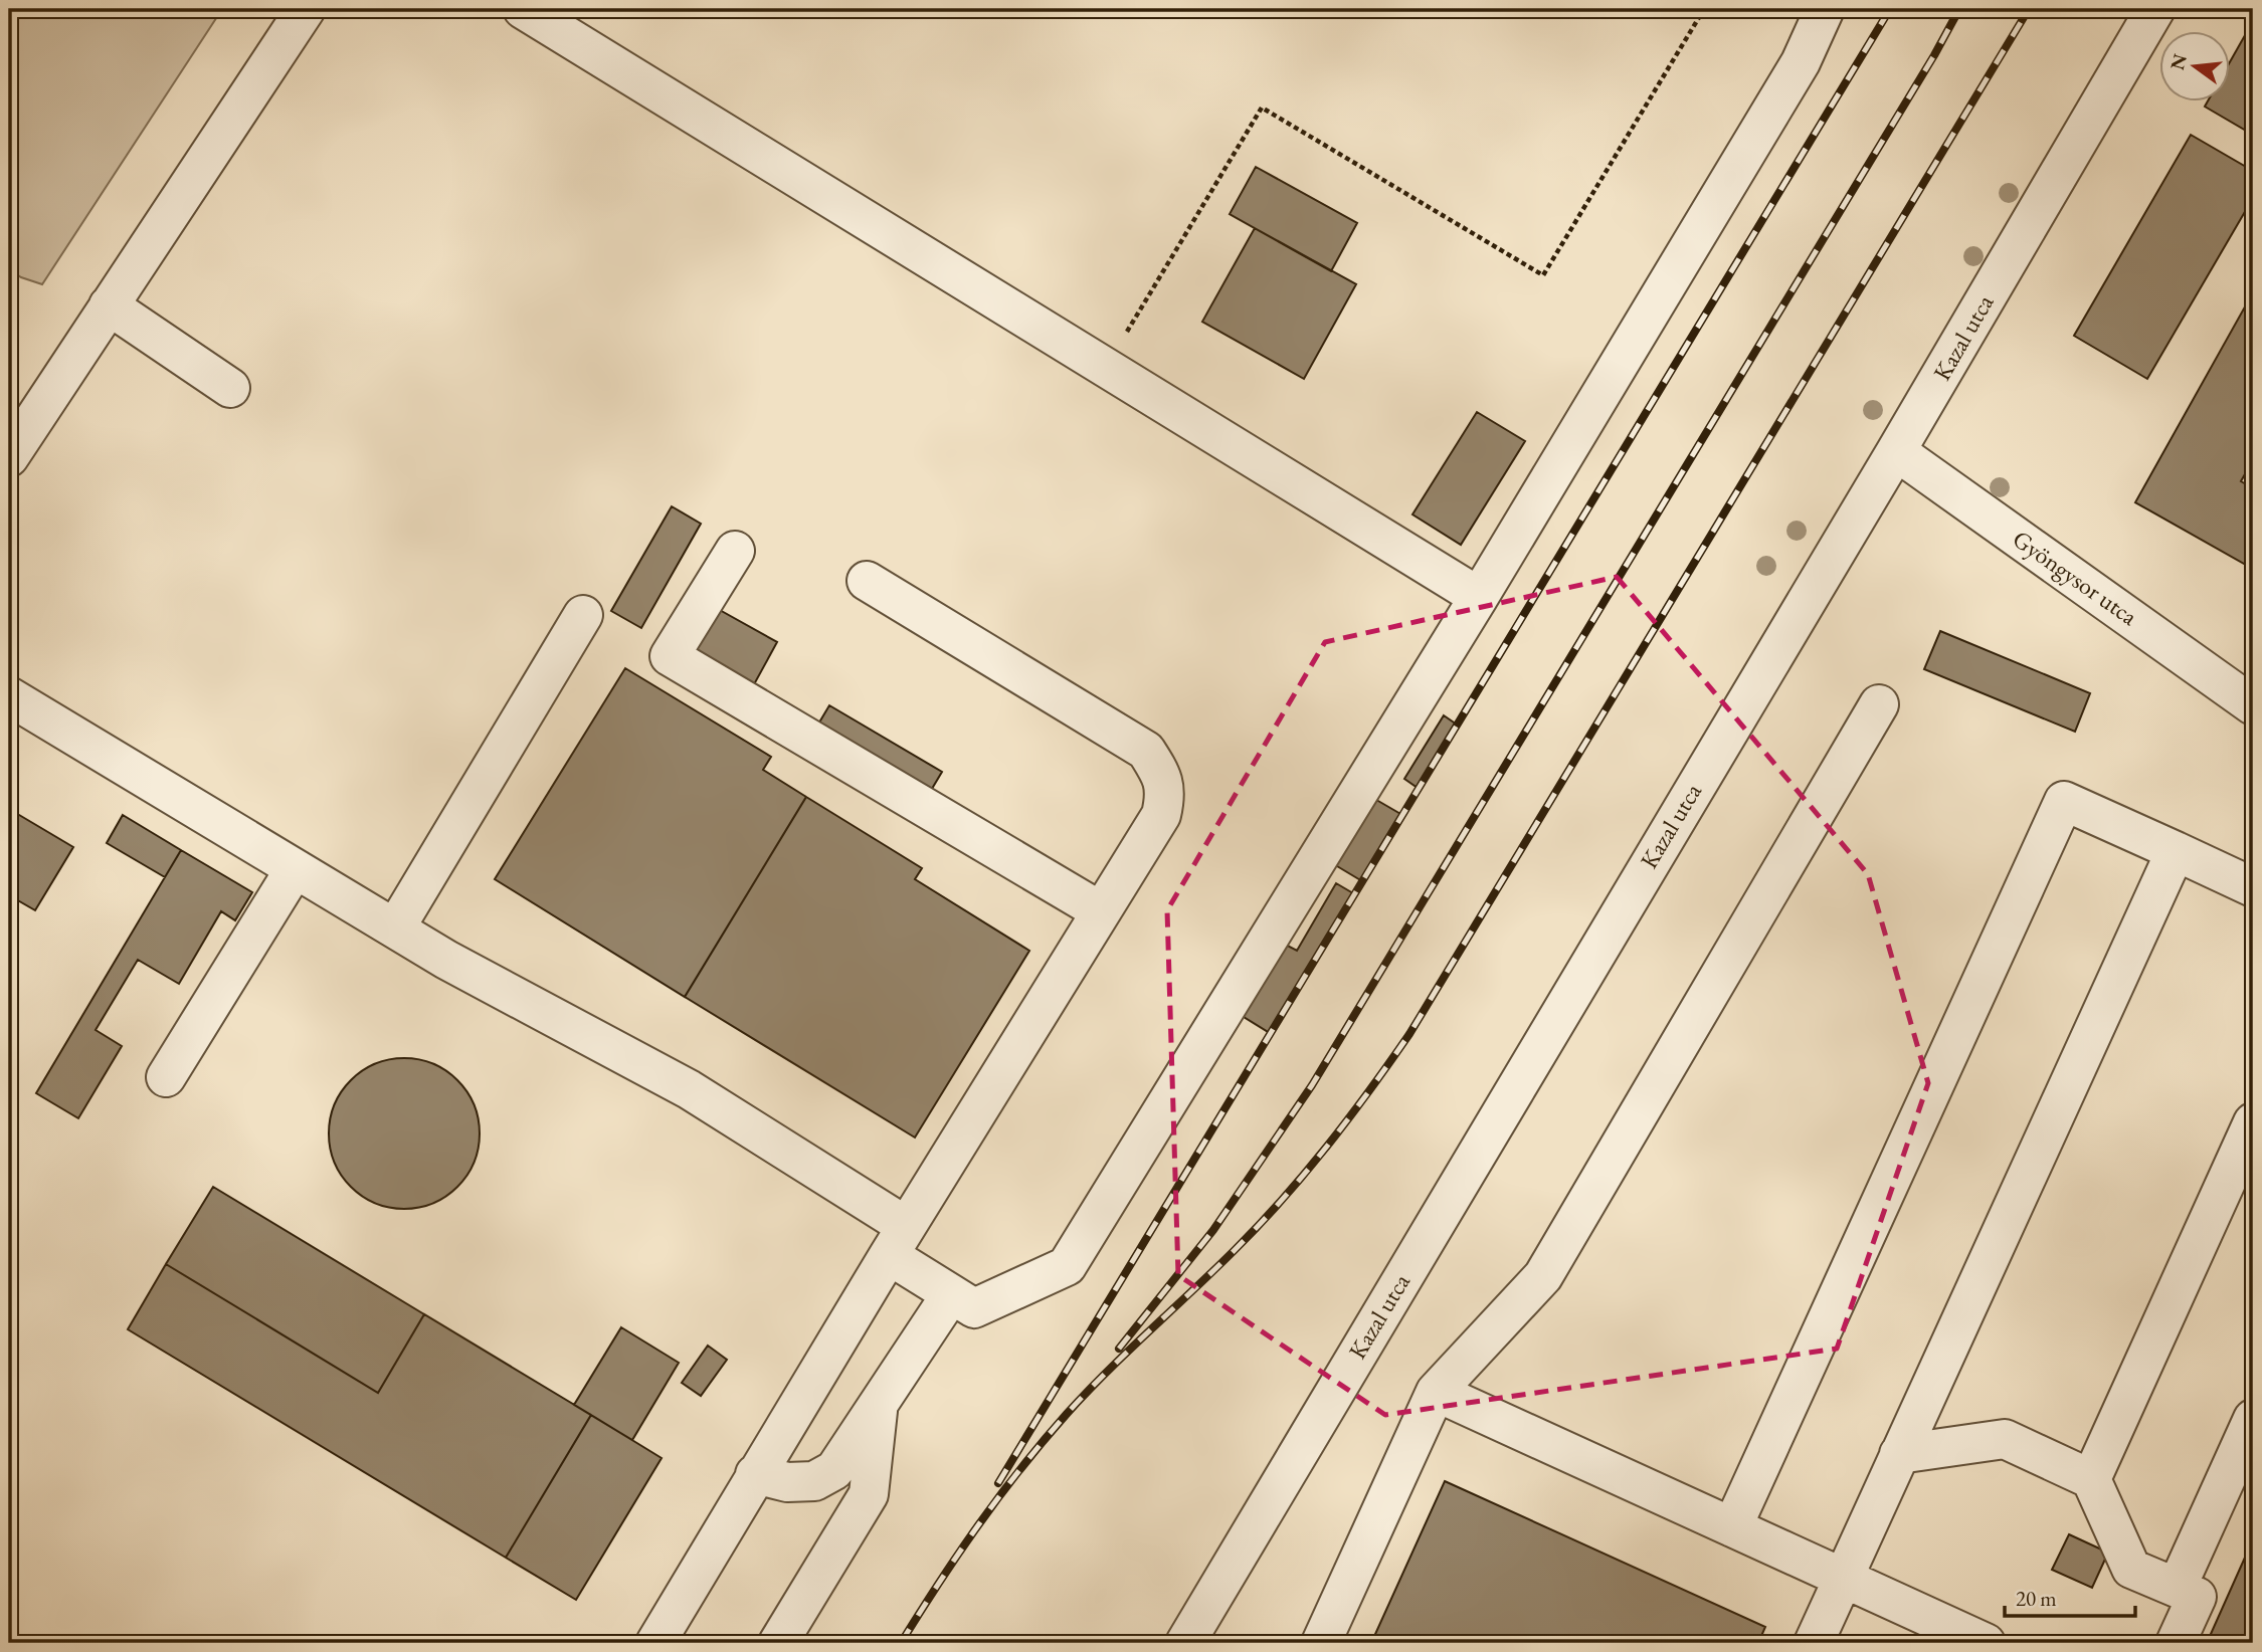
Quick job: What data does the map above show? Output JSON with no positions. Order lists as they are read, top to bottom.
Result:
{
  "streets": {
    "street": ["Kazal utca", "Gyöngysor utca"]
  },
  "crossings": [
    ["Kazal utca", "Gyöngysor utca"]
  ],
  "scale_bar": "20 m",
  "north": "left"
}
